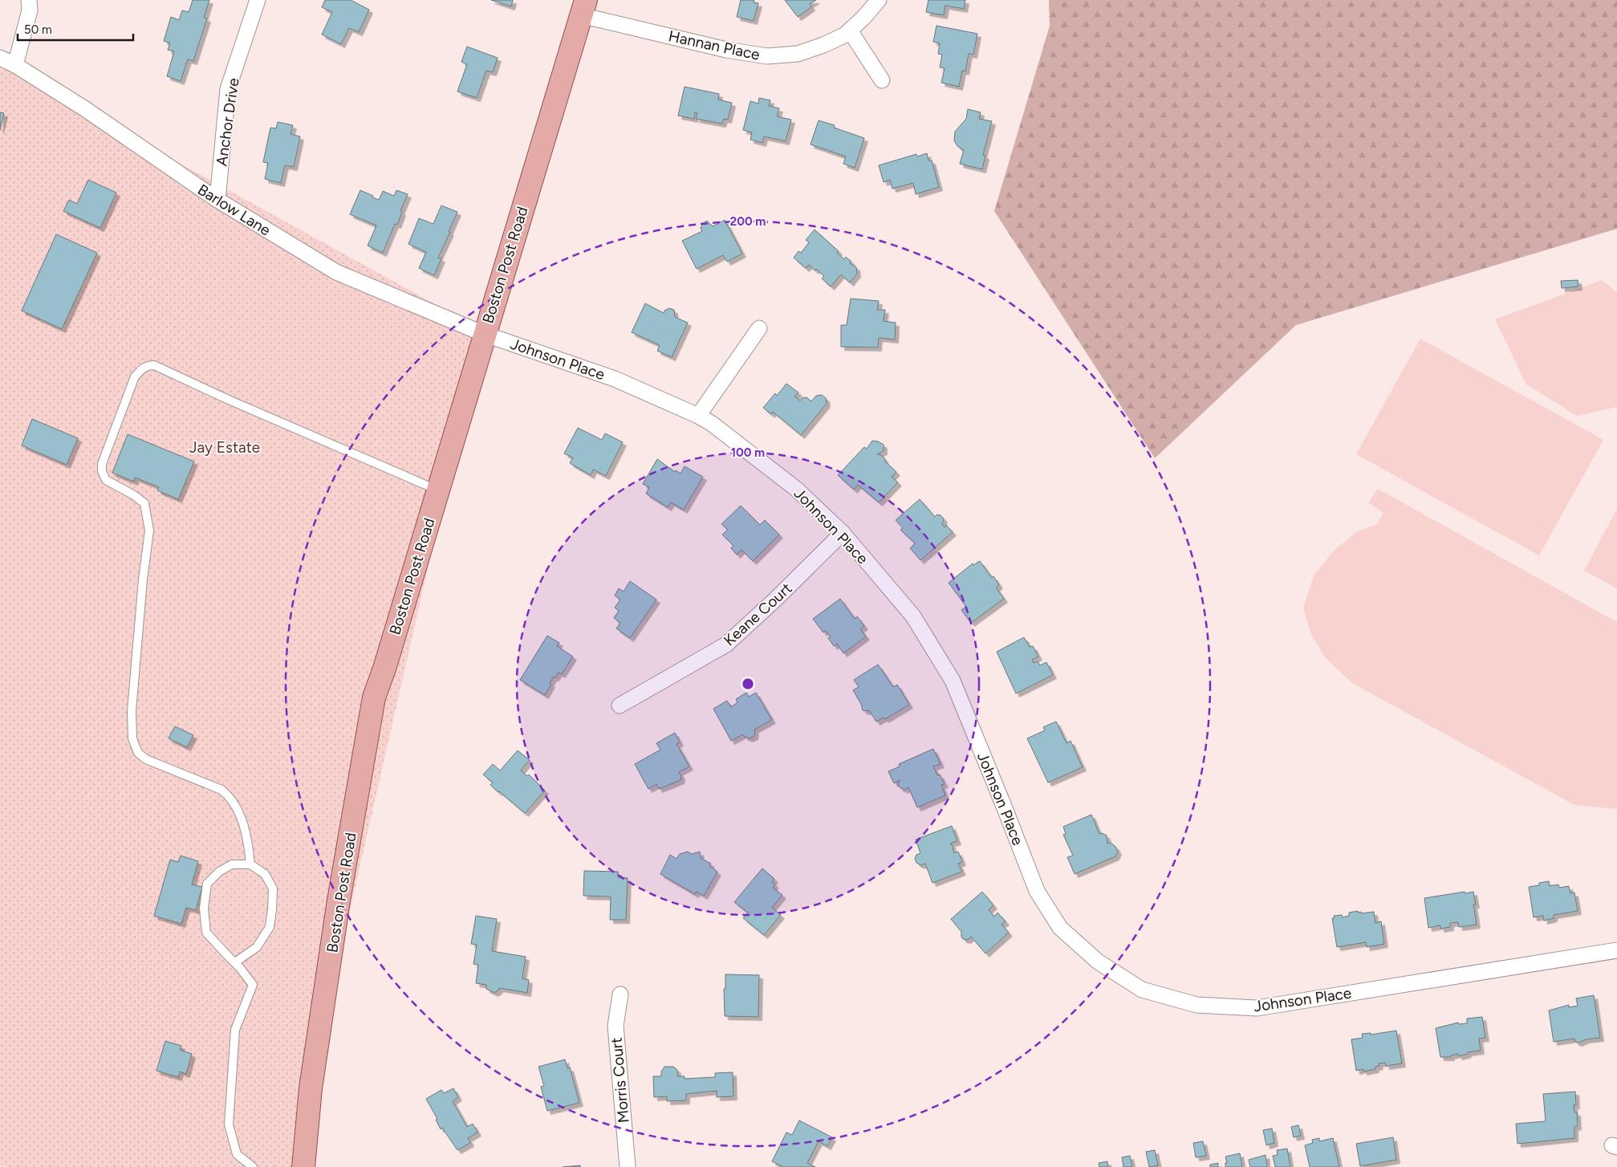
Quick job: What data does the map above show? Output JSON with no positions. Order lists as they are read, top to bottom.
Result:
{
  "streets": {
    "main road": ["Boston Post Road"],
    "street": [
      "Hannan Place",
      "Anchor Drive",
      "Barlow Lane",
      "Johnson Place",
      "Keane Court",
      "Morris Court"
    ]
  },
  "crossings": [
    ["Hannan Place", "Boston Post Road"],
    ["Anchor Drive", "Barlow Lane"],
    ["Barlow Lane", "Boston Post Road"],
    ["Barlow Lane", "Johnson Place"],
    ["Boston Post Road", "Johnson Place"],
    ["Johnson Place", "Keane Court"]
  ],
  "parks": ["Jay Estate"],
  "scale_bar": "50 m",
  "rings": ["200 m", "100 m"]
}
